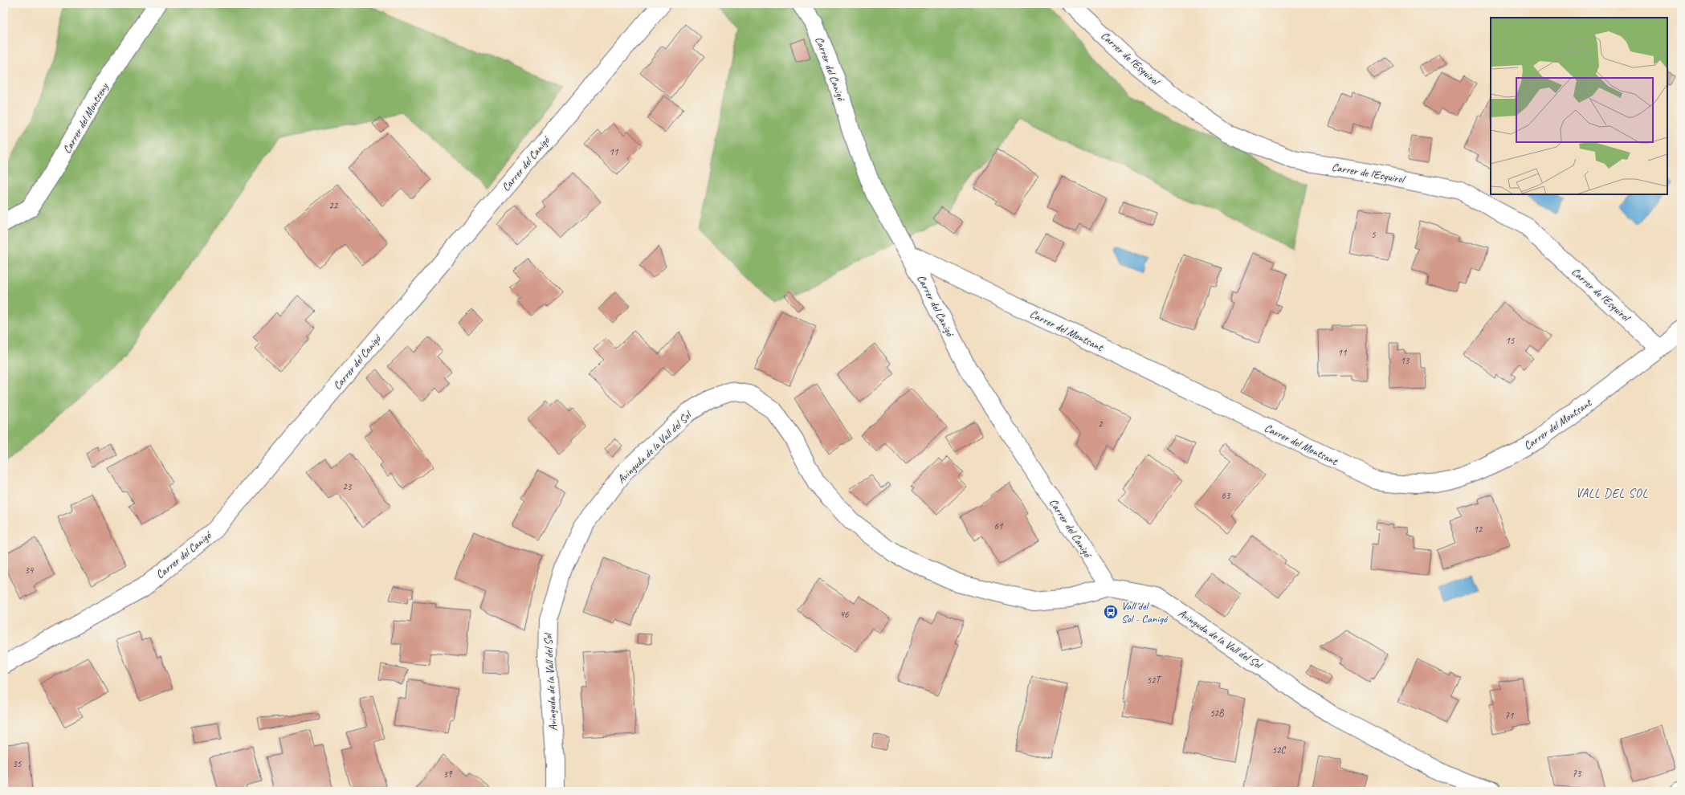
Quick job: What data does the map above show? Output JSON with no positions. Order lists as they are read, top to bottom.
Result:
{
  "streets": {
    "street": [
      "Carrer de l'Esquirol",
      "Carrer del Canigó",
      "Carrer del Montseny",
      "Carrer del Montsant",
      "Avinguda de la Vall del Sol"
    ]
  },
  "crossings": [
    ["Carrer de l'Esquirol", "Carrer del Montsant"],
    ["Carrer del Canigó", "Carrer del Montsant"],
    ["Carrer del Canigó", "Avinguda de la Vall del Sol"]
  ],
  "districts": ["VALL DEL SOL"],
  "places": {
    "bus stop": ["Vall del Sol - Canigó"]
  },
  "house_numbers": [
    "11",
    "22",
    "5",
    "15",
    "11",
    "13",
    "2",
    "23",
    "63",
    "61",
    "12",
    "34",
    "46",
    "52T",
    "52B",
    "71",
    "52C",
    "35",
    "73",
    "39"
  ]
}
